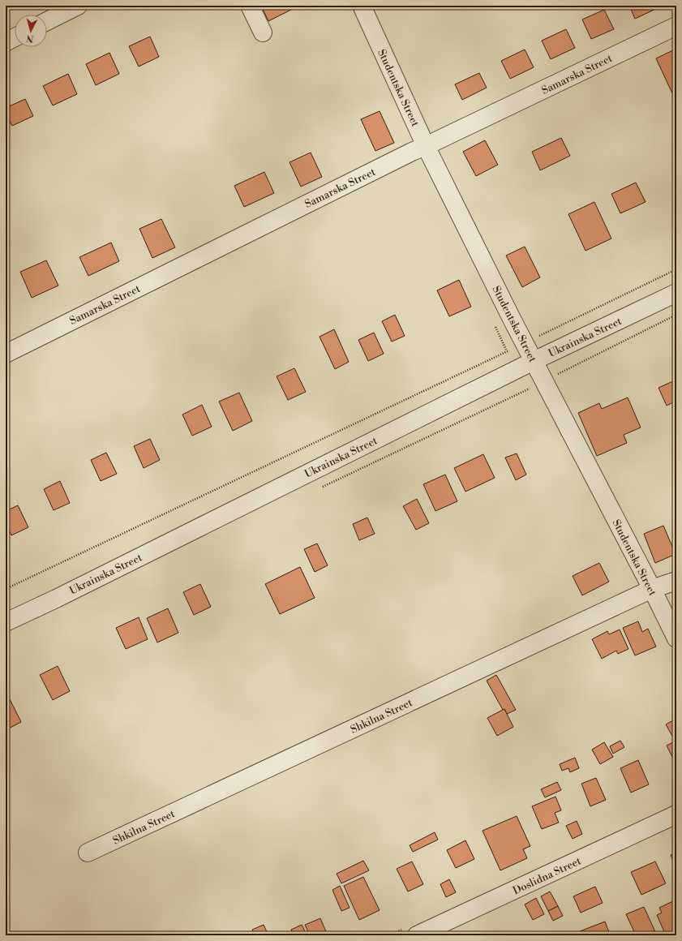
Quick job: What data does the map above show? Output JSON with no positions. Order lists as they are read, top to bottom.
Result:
{
  "streets": {
    "street": [
      "Samarska Street",
      "Studentska Street",
      "Ukrainska Street",
      "Shkilna Street",
      "Doslidna Street"
    ]
  },
  "crossings": [
    ["Samarska Street", "Studentska Street"],
    ["Studentska Street", "Ukrainska Street"],
    ["Studentska Street", "Shkilna Street"]
  ],
  "north": "bottom"
}
